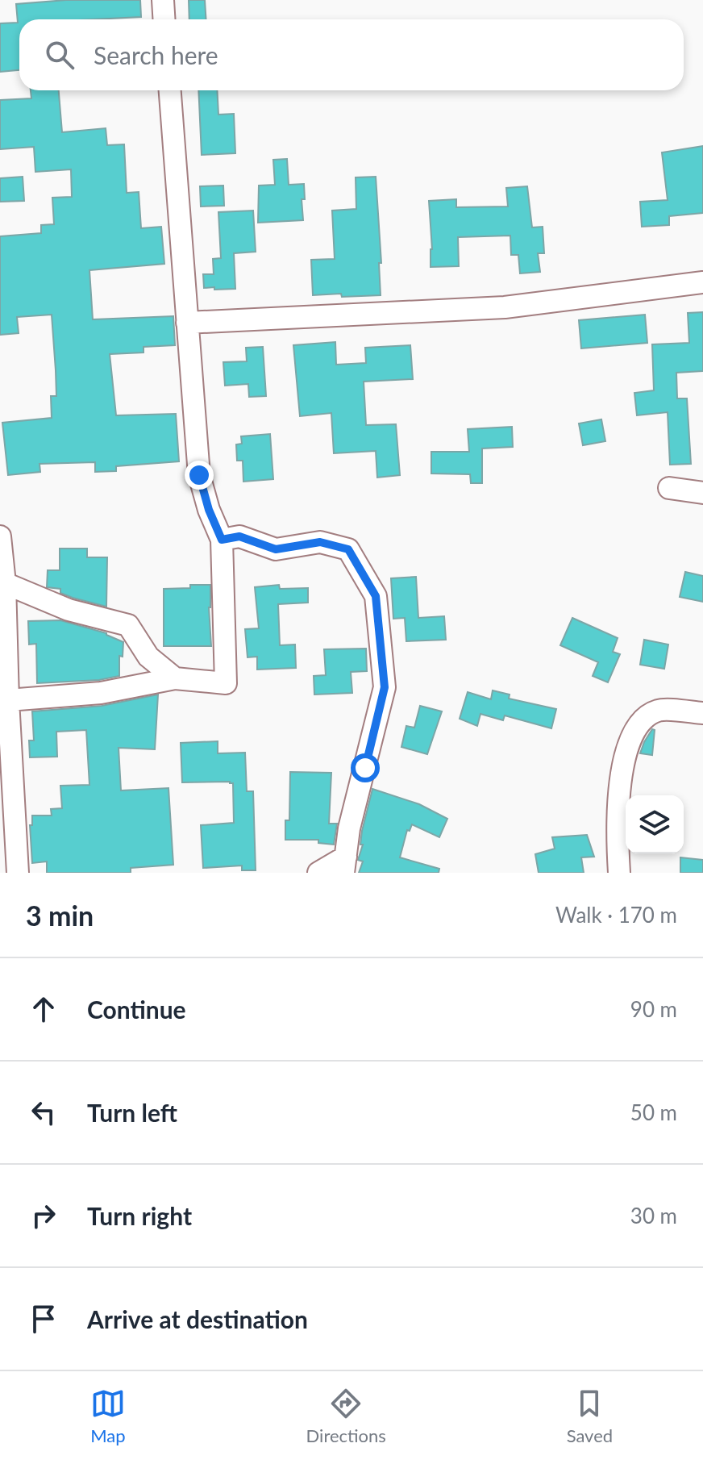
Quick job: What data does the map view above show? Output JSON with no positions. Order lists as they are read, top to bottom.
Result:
{
  "page": {
    "search": "Search here",
    "heading": ["3 min", "Walk · 170 m"],
    "list": [
      ["Continue", "90 m"],
      ["Turn left", "50 m"],
      ["Turn right", "30 m"],
      "Arrive at destination"
    ],
    "nav": ["Map", "Directions", "Saved"]
  }
}
